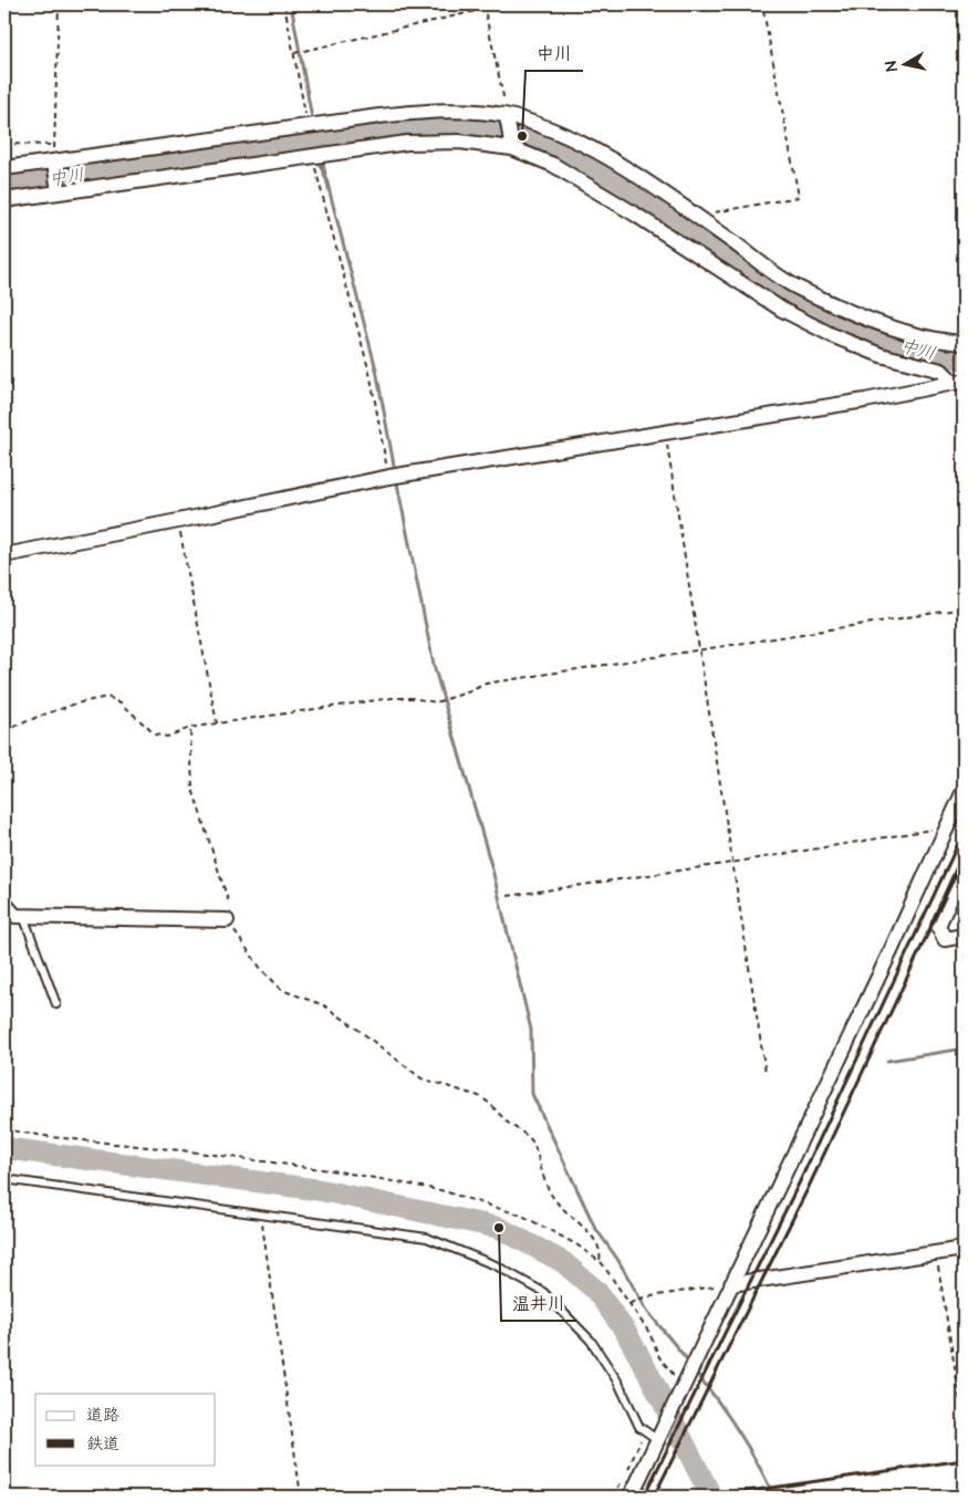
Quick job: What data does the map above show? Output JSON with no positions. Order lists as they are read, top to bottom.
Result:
{
  "water": ["中川"],
  "places": ["中川", "温井川"],
  "legend": ["道路", "鉄道"],
  "north": "left"
}
